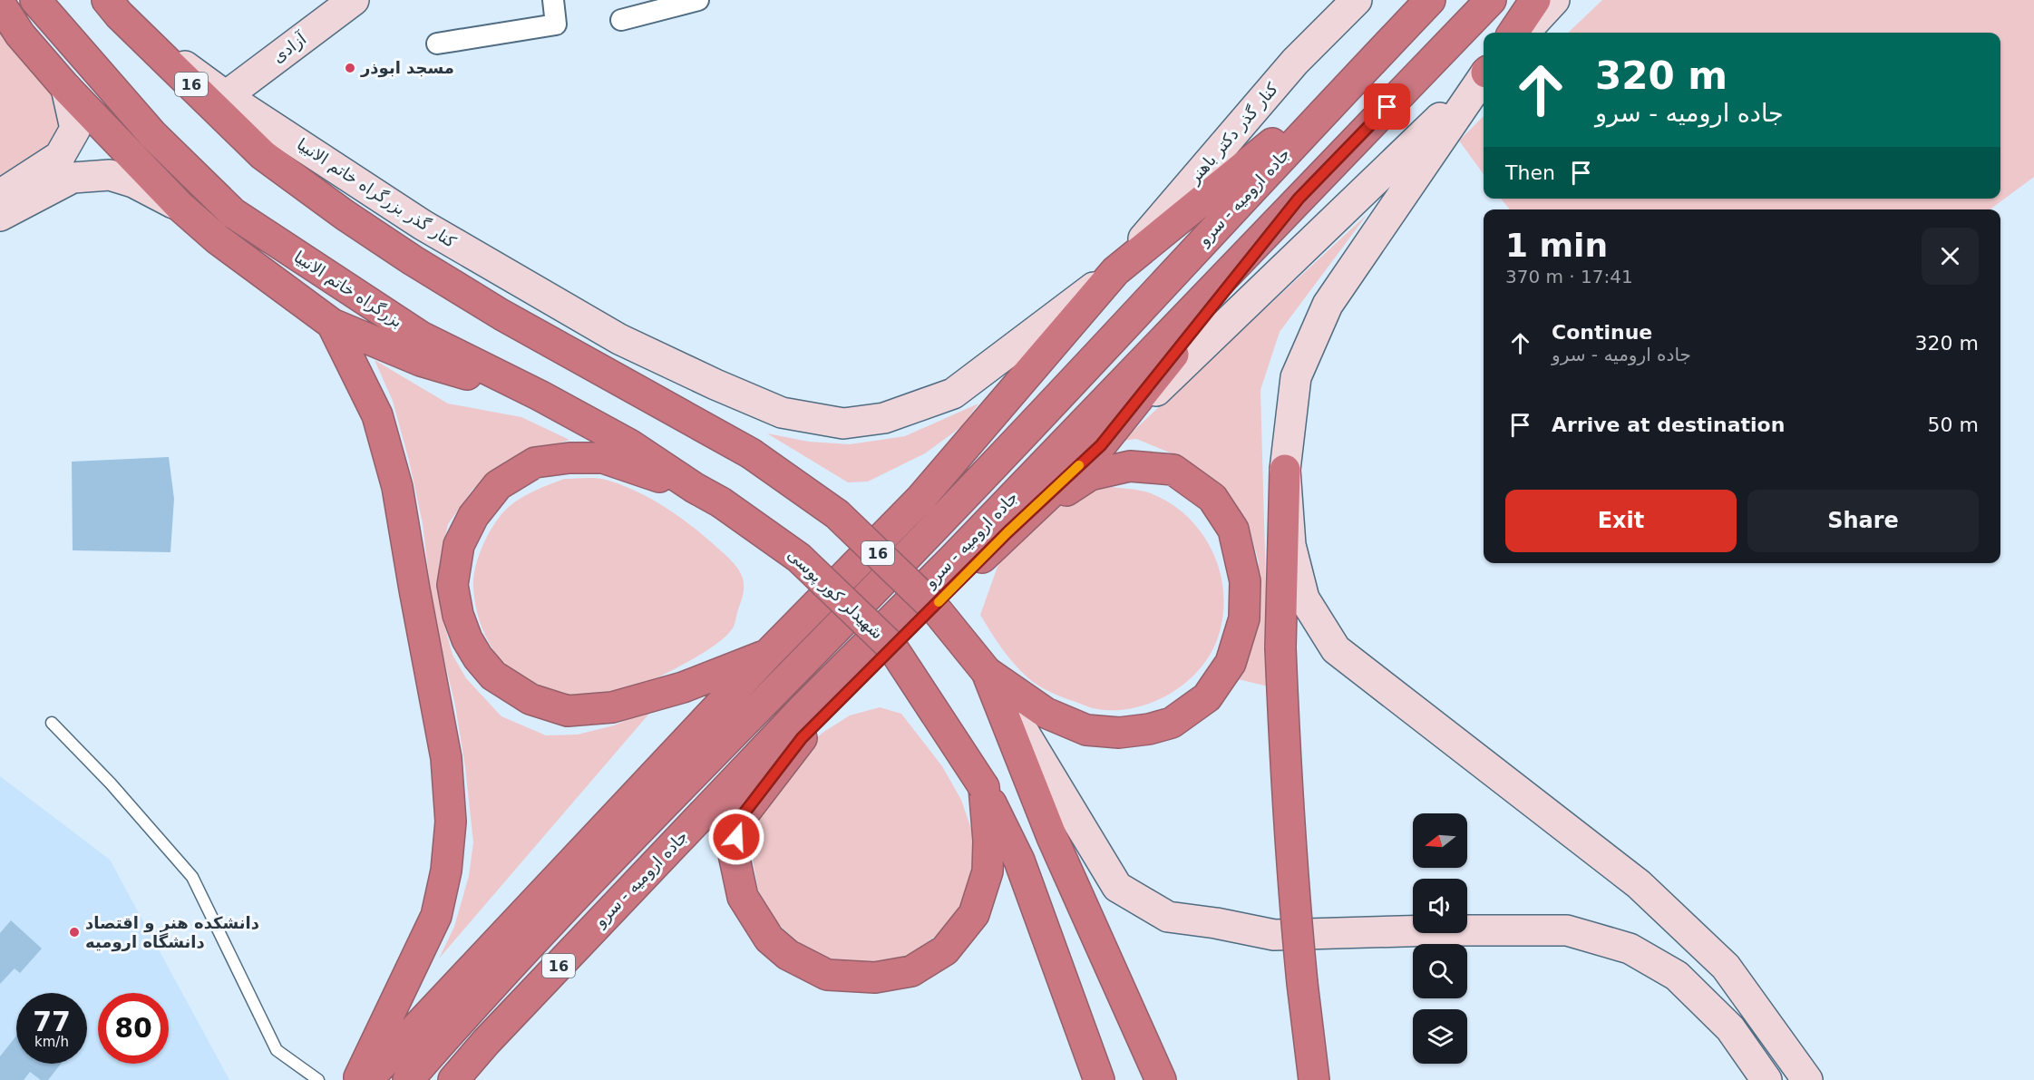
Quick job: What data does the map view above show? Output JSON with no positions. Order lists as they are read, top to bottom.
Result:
{
  "streets": {
    "highway": [
      "16",
      "جاده ارومیه - سرو",
      "بزرگراه خاتم الانبیا",
      "شهیدلر کور پوسی"
    ],
    "main road": ["آزادی", "کنار گذر دکتر باهنر", "کنار گذر بزرگراه خاتم الانبیا"]
  },
  "crossings": [
    ["آزادی", "کنار گذر بزرگراه خاتم الانبیا"],
    ["16", "کنار گذر بزرگراه خاتم الانبیا"],
    ["کنار گذر دکتر باهنر", "کنار گذر بزرگراه خاتم الانبیا"],
    ["بزرگراه خاتم الانبیا", "شهیدلر کور پوسی"]
  ],
  "places": ["مسجد ابوذر", "دانشکده هنر و اقتصاد دانشگاه ارومیه"],
  "north": "left",
  "page": {
    "turn": ["320 m", "جاده ارومیه - سرو"],
    "then": "Then",
    "heading": ["1 min", "370 m · 17:41"],
    "list": [
      {
        "name": "Continue",
        "note": "جاده ارومیه - سرو",
        "value": "320 m"
      },
      {
        "name": "Arrive at destination",
        "value": "50 m"
      }
    ],
    "buttons": ["Exit", "Share"],
    "speed": "77 km/h",
    "limit": "80"
  }
}
